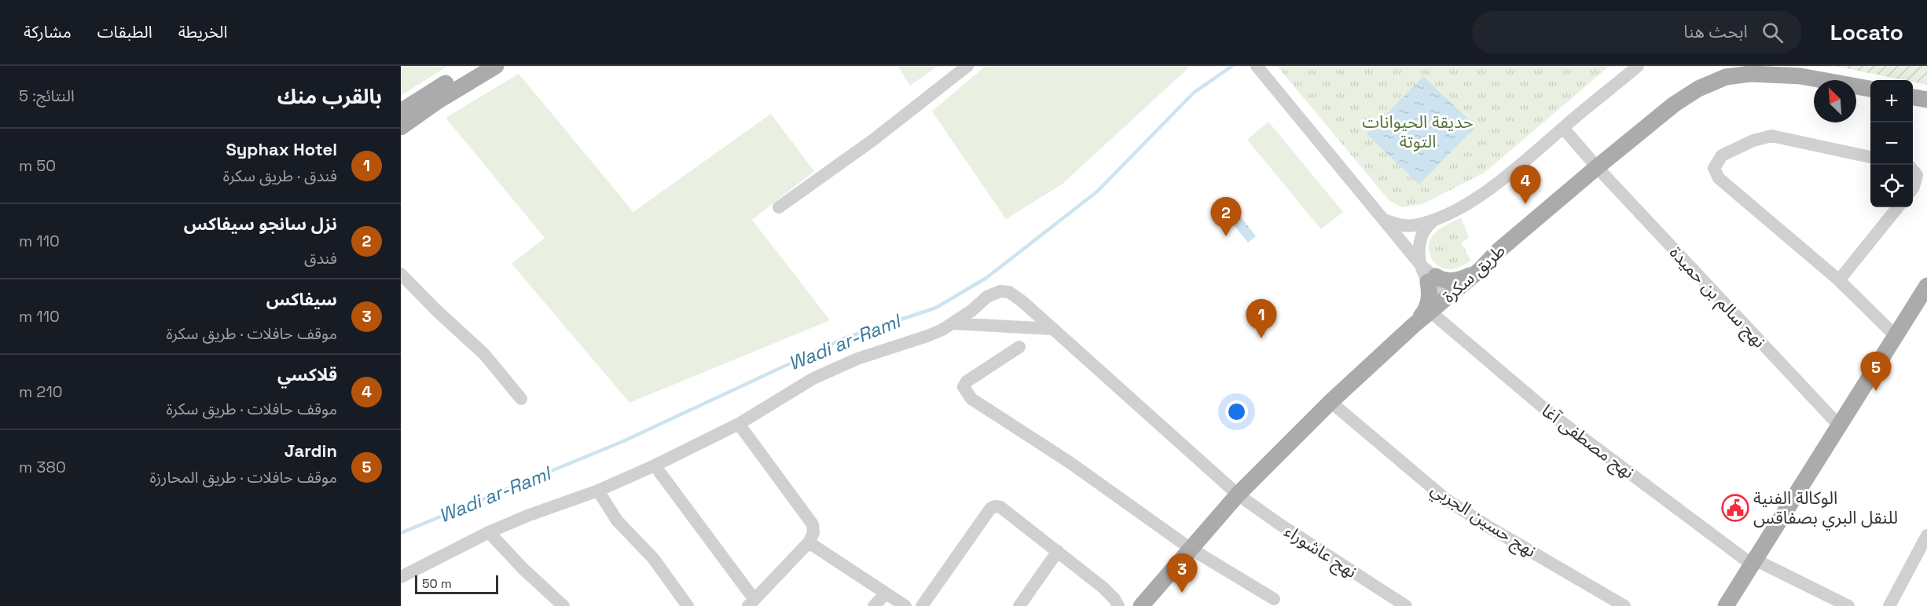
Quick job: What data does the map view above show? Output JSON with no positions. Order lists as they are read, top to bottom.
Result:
{
  "streets": {
    "main road": ["طريق سكرة"],
    "street": [
      "نهج سالم بن حميدة",
      "نهج مصطفى آغا",
      "نهج حسين الجربي",
      "نهج عاشوراء"
    ]
  },
  "crossings": [
    ["طريق سكرة", "نهج سالم بن حميدة"],
    ["طريق سكرة", "نهج مصطفى آغا"],
    ["طريق سكرة", "نهج حسين الجربي"],
    ["طريق سكرة", "نهج عاشوراء"]
  ],
  "water": ["Wadi ar-Raml"],
  "parks": ["حديقة الحيوانات التوتة"],
  "places": {
    "public building": ["الوكالة الفنية للنقل البري بصفاقس"]
  },
  "scale_bar": "50 m",
  "north": "top left",
  "page": {
    "header": "Locato",
    "search": "ابحث هنا",
    "nav": ["الخريطة", "الطبقات", "مشاركة"],
    "heading": ["بالقرب منك", "النتائج: 5"],
    "map_buttons": ["+", "−"],
    "list": [
      {
        "mark": "1",
        "name": "Syphax Hotel",
        "note": "فندق · طريق سكرة",
        "value": "50 m"
      },
      {
        "mark": "2",
        "name": "نزل سانجو سيفاكس",
        "note": "فندق",
        "value": "110 m"
      },
      {
        "mark": "3",
        "name": "سيفاكس",
        "note": "موقف حافلات · طريق سكرة",
        "value": "110 m"
      },
      {
        "mark": "4",
        "name": "قلاكسي",
        "note": "موقف حافلات · طريق سكرة",
        "value": "210 m"
      },
      {
        "mark": "5",
        "name": "Jardin",
        "note": "موقف حافلات · طريق المحارزة",
        "value": "380 m"
      }
    ],
    "pins": [
      "4",
      "2",
      "1",
      "5",
      "3"
    ],
    "scale": "50 m"
  }
}
